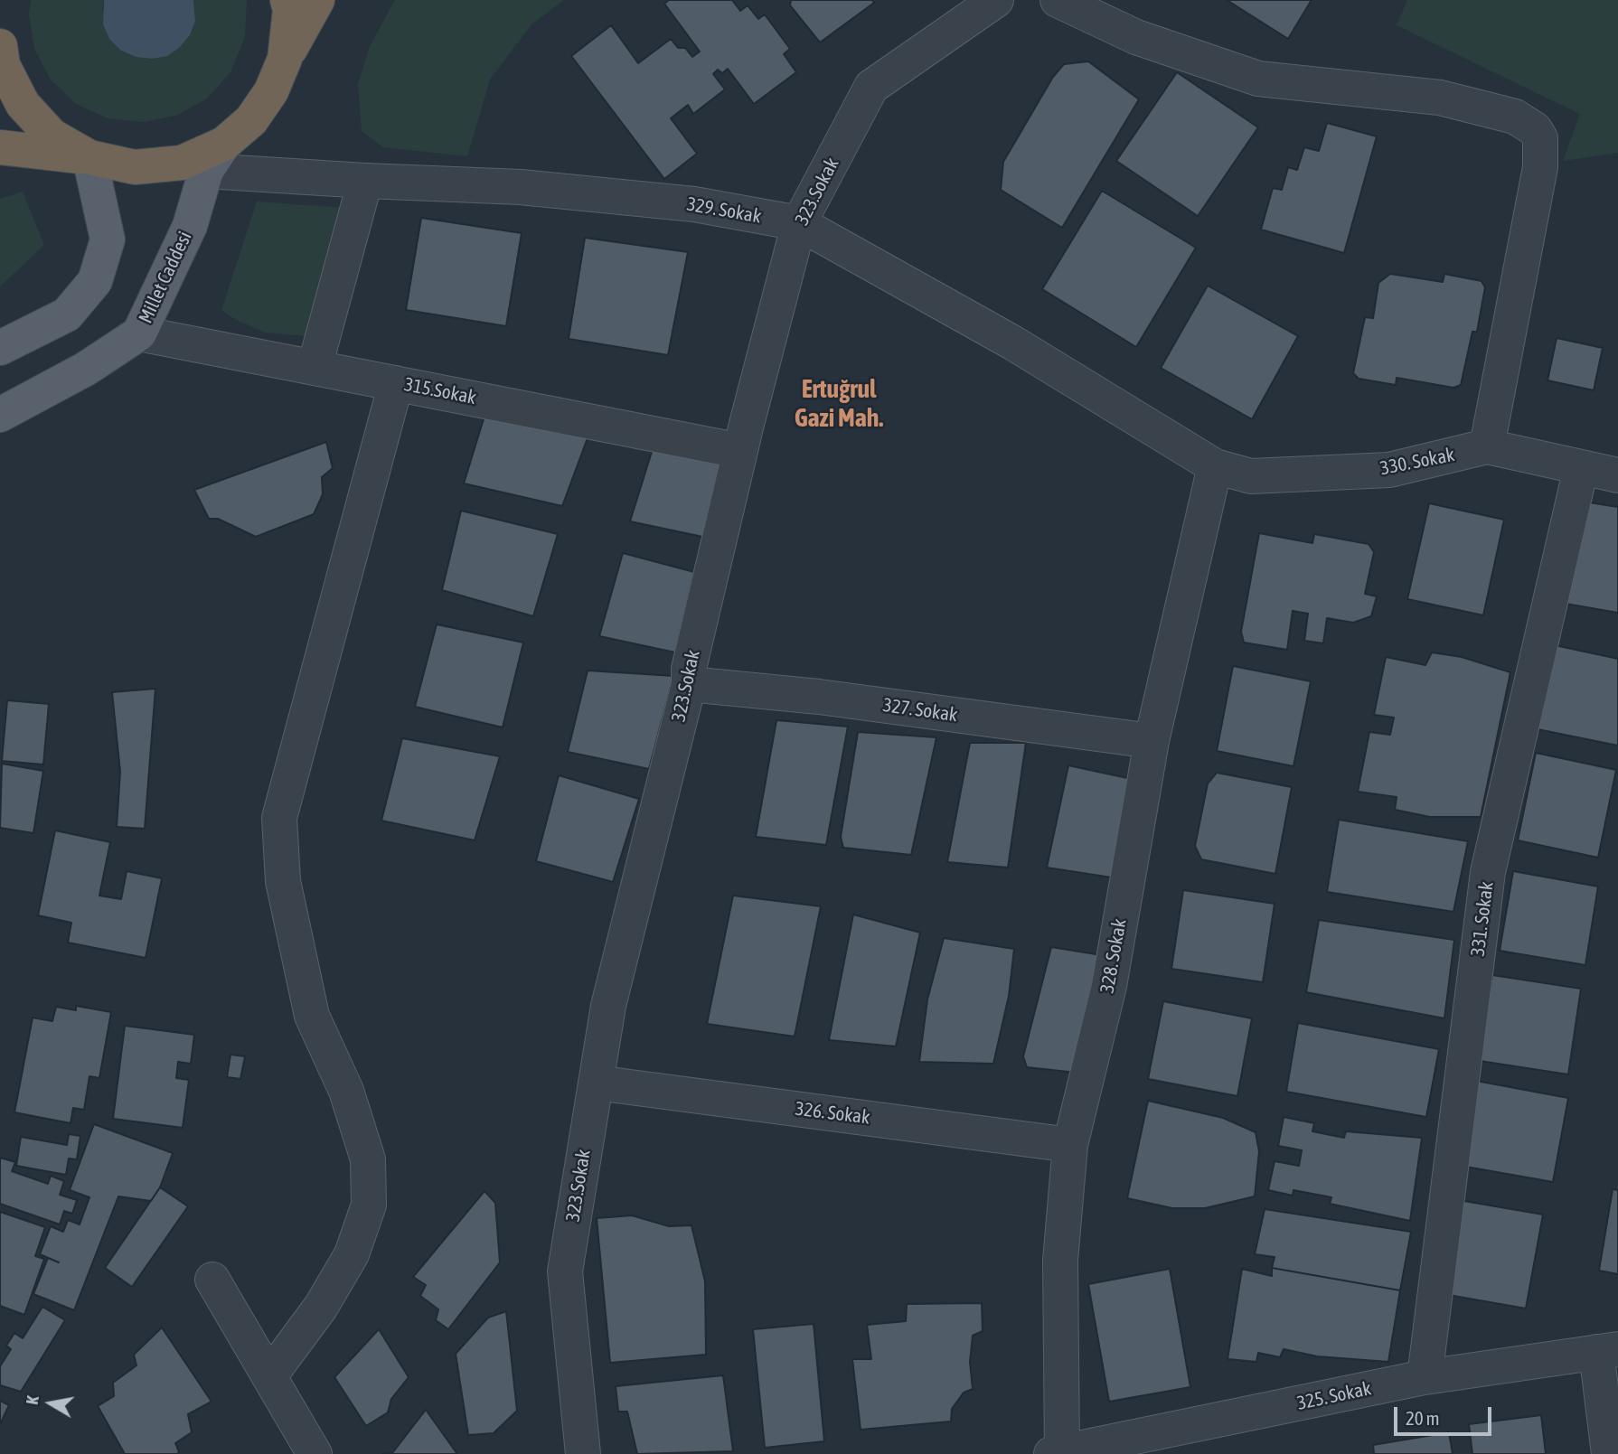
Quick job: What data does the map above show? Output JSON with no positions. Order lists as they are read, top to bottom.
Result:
{
  "streets": {
    "main road": ["Millet Caddesi"],
    "street": [
      "323.Sokak",
      "329. Sokak",
      "315.Sokak",
      "330. Sokak",
      "327. Sokak",
      "331. Sokak",
      "328. Sokak",
      "326. Sokak",
      "325. Sokak"
    ]
  },
  "crossings": [
    ["323.Sokak", "329. Sokak"],
    ["323.Sokak", "315.Sokak"],
    ["323.Sokak", "327. Sokak"],
    ["323.Sokak", "326. Sokak"],
    ["329. Sokak", "Millet Caddesi"],
    ["329. Sokak", "330. Sokak"],
    ["329. Sokak", "328. Sokak"],
    ["Millet Caddesi", "315.Sokak"],
    ["330. Sokak", "331. Sokak"],
    ["330. Sokak", "328. Sokak"],
    ["327. Sokak", "328. Sokak"],
    ["331. Sokak", "325. Sokak"],
    ["328. Sokak", "326. Sokak"],
    ["328. Sokak", "325. Sokak"]
  ],
  "districts": ["Ertuğrul Gazi Mah."],
  "scale_bar": "20 m",
  "north": "left"
}
